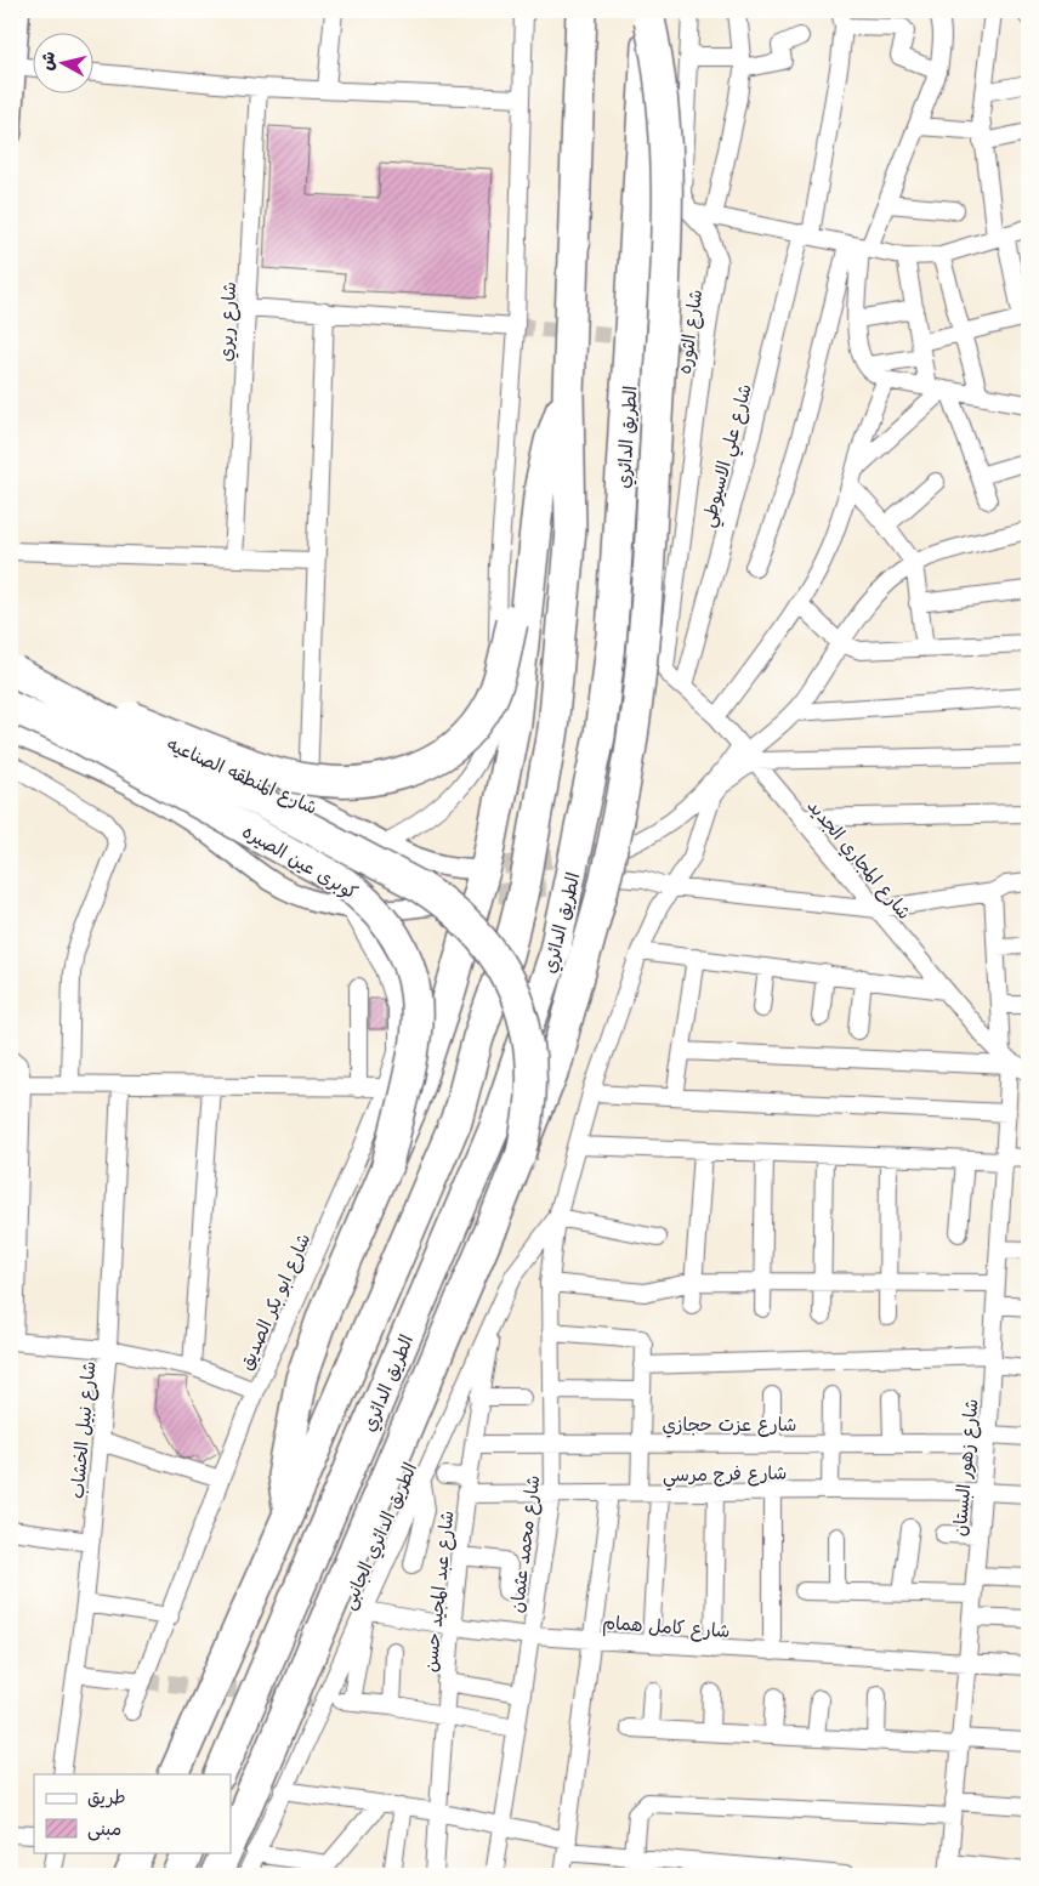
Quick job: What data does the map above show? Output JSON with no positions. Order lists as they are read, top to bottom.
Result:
{
  "streets": {
    "highway": ["الطريق الدائري", "كوبرى عين الصيره"],
    "street": [
      "شارع ريري",
      "شارع الثوره",
      "شارع علي الاسيوطي",
      "شارع المنطقه الصناعيه",
      "شارع المجاري الجديد",
      "شارع ابو بكر الصديق",
      "شارع عزت حجازي",
      "شارع نبيل الخشاب",
      "شارع زهور البستان",
      "شارع فرج مرسي",
      "الطريق الدائري الجانبى",
      "شارع محمد عثمان",
      "شارع عبد المجيد حسن",
      "شارع كامل همام"
    ]
  },
  "crossings": [
    ["شارع الثوره", "شارع المجاري الجديد"],
    ["شارع علي الاسيوطي", "شارع المجاري الجديد"],
    ["شارع المجاري الجديد", "شارع زهور البستان"],
    ["شارع عزت حجازي", "شارع زهور البستان"],
    ["شارع عزت حجازي", "شارع محمد عثمان"],
    ["شارع عزت حجازي", "شارع عبد المجيد حسن"],
    ["شارع زهور البستان", "شارع فرج مرسي"],
    ["شارع زهور البستان", "شارع كامل همام"],
    ["شارع فرج مرسي", "شارع محمد عثمان"],
    ["شارع فرج مرسي", "شارع عبد المجيد حسن"],
    ["الطريق الدائري الجانبى", "شارع محمد عثمان"],
    ["الطريق الدائري الجانبى", "شارع عبد المجيد حسن"],
    ["الطريق الدائري الجانبى", "شارع كامل همام"],
    ["شارع محمد عثمان", "شارع كامل همام"],
    ["شارع عبد المجيد حسن", "شارع كامل همام"]
  ],
  "legend": ["طريق", "مبنى"],
  "north": "left"
}
